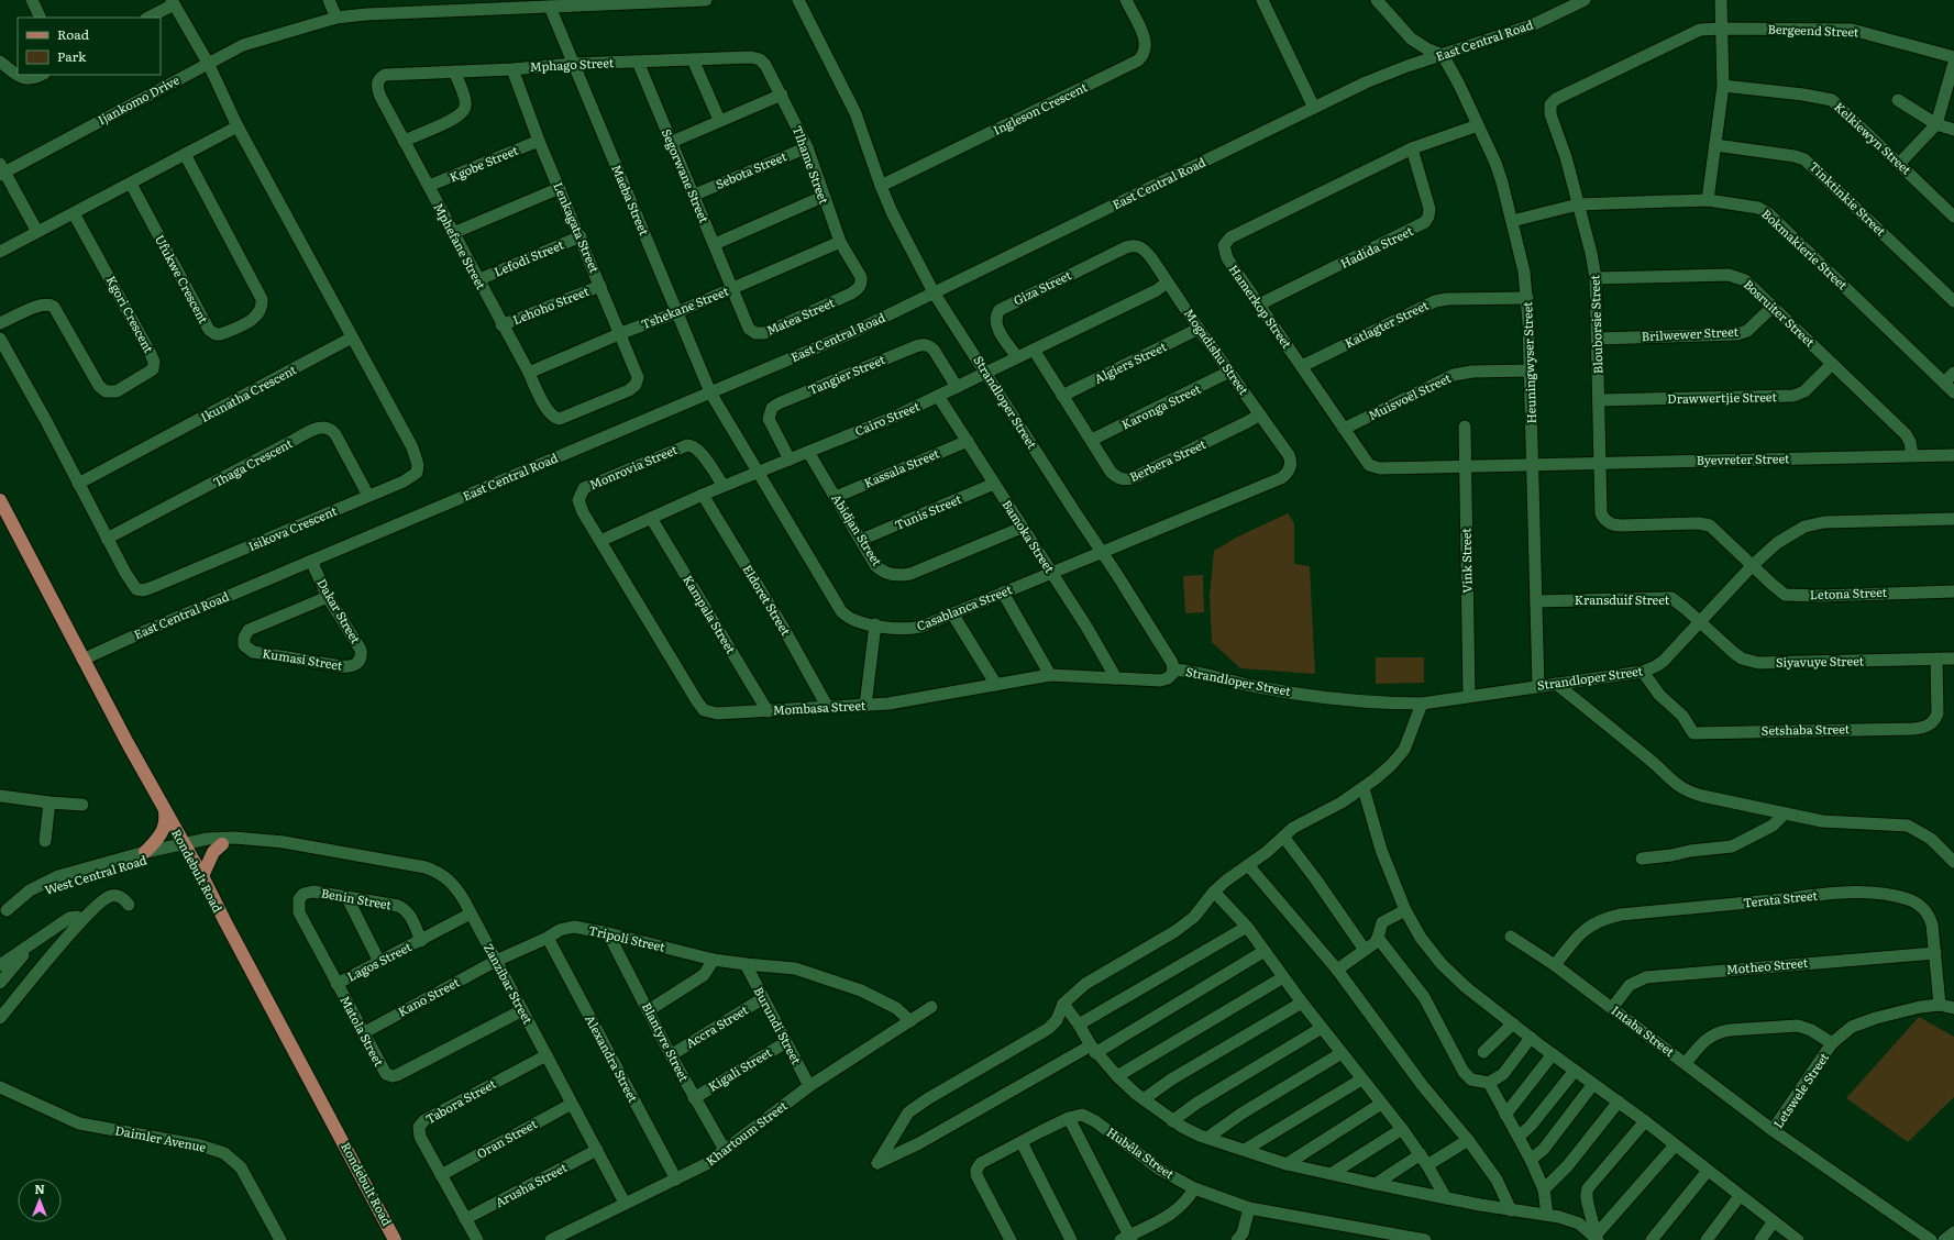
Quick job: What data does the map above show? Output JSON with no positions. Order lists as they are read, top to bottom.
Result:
{
  "streets": {
    "main road": ["Rondebult Road"],
    "street": [
      "Bergeend Street",
      "East Central Road",
      "Mphago Street",
      "Ijankomo Drive",
      "Ingleson Crescent",
      "Kelkiewyn Street",
      "Kgobe Street",
      "Tlhame Street",
      "Sebota Street",
      "Segorwane Street",
      "Tinktinkie Street",
      "Maeba Street",
      "Lenkagata Street",
      "Mphefane Street",
      "Hadida Street",
      "Bokmakierie Street",
      "Lefodi Street",
      "Ufukwe Crescent",
      "Giza Street",
      "Lehoho Street",
      "Hamerkop Street",
      "Tshekane Street",
      "Bosruiter Street",
      "Kgori Crescent",
      "Matea Street",
      "Katlagter Street",
      "Blouborsie Street",
      "Brilwewer Street",
      "Mogadishu Street",
      "Algiers Street",
      "Heuningwyser Street",
      "Tangier Street",
      "Ikunatha Crescent",
      "Muisvoël Street",
      "Drawwertjie Street",
      "Strandloper Street",
      "Karonga Street",
      "Cairo Street",
      "Byevreter Street",
      "Berbera Street",
      "Thaga Crescent",
      "Monrovia Street",
      "Kassala Street",
      "Tunis Street",
      "Isikova Crescent",
      "Abidjan Street",
      "Bamoka Street",
      "Vink Street",
      "Letona Street",
      "Eldoret Street",
      "Kransduif Street",
      "Casablanca Street",
      "Dakar Street",
      "Kampala Street",
      "Kumasi Street",
      "Siyavuye Street",
      "Mombasa Street",
      "Setshaba Street",
      "West Central Road",
      "Benin Street",
      "Terata Street",
      "Tripoli Street",
      "Lagos Street",
      "Motheo Street",
      "Zanzibar Street",
      "Kano Street",
      "Burundi Street",
      "Accra Street",
      "Matola Street",
      "Intaba Street",
      "Blantyre Street",
      "Alexandra Street",
      "Kigali Street",
      "Letswele Street",
      "Tabora Street",
      "Khartoum Street",
      "Daimler Avenue",
      "Oran Street",
      "Hubêla Street",
      "Arusha Street"
    ]
  },
  "crossings": [
    ["Bergeend Street", "Blouborsie Street"],
    ["East Central Road", "Maeba Street"],
    ["East Central Road", "Heuningwyser Street"],
    ["East Central Road", "Strandloper Street"],
    ["East Central Road", "Casablanca Street"],
    ["East Central Road", "Dakar Street"],
    ["East Central Road", "Rondebult Road"],
    ["Mphago Street", "Tlhame Street"],
    ["Mphago Street", "Segorwane Street"],
    ["Mphago Street", "Maeba Street"],
    ["Mphago Street", "Lenkagata Street"],
    ["Mphago Street", "Mphefane Street"],
    ["Ijankomo Drive", "Maeba Street"],
    ["Kgobe Street", "Lenkagata Street"],
    ["Kgobe Street", "Mphefane Street"],
    ["Tlhame Street", "Sebota Street"],
    ["Tlhame Street", "Tshekane Street"],
    ["Tlhame Street", "Matea Street"],
    ["Sebota Street", "Segorwane Street"],
    ["Segorwane Street", "Tshekane Street"],
    ["Segorwane Street", "Matea Street"],
    ["Maeba Street", "Tshekane Street"],
    ["Maeba Street", "Casablanca Street"],
    ["Lenkagata Street", "Mphefane Street"],
    ["Lenkagata Street", "Lefodi Street"],
    ["Lenkagata Street", "Lehoho Street"],
    ["Lenkagata Street", "Tshekane Street"],
    ["Mphefane Street", "Lefodi Street"],
    ["Mphefane Street", "Lehoho Street"],
    ["Mphefane Street", "Tshekane Street"],
    ["Hadida Street", "Hamerkop Street"],
    ["Bokmakierie Street", "Blouborsie Street"],
    ["Bokmakierie Street", "Heuningwyser Street"],
    ["Giza Street", "Mogadishu Street"],
    ["Giza Street", "Cairo Street"],
    ["Hamerkop Street", "Katlagter Street"],
    ["Hamerkop Street", "Heuningwyser Street"],
    ["Hamerkop Street", "Muisvoël Street"],
    ["Hamerkop Street", "Byevreter Street"],
    ["Hamerkop Street", "Vink Street"],
    ["Tshekane Street", "Matea Street"],
    ["Bosruiter Street", "Blouborsie Street"],
    ["Bosruiter Street", "Brilwewer Street"],
    ["Bosruiter Street", "Drawwertjie Street"],
    ["Bosruiter Street", "Byevreter Street"],
    ["Katlagter Street", "Heuningwyser Street"],
    ["Blouborsie Street", "Brilwewer Street"],
    ["Blouborsie Street", "Drawwertjie Street"],
    ["Blouborsie Street", "Strandloper Street"],
    ["Blouborsie Street", "Byevreter Street"],
    ["Blouborsie Street", "Letona Street"],
    ["Mogadishu Street", "Algiers Street"],
    ["Mogadishu Street", "Karonga Street"],
    ["Mogadishu Street", "Cairo Street"],
    ["Mogadishu Street", "Berbera Street"],
    ["Mogadishu Street", "Casablanca Street"],
    ["Algiers Street", "Berbera Street"],
    ["Heuningwyser Street", "Muisvoël Street"],
    ["Heuningwyser Street", "Strandloper Street"],
    ["Heuningwyser Street", "Byevreter Street"],
    ["Heuningwyser Street", "Kransduif Street"],
    ["Tangier Street", "Cairo Street"],
    ["Ikunatha Crescent", "Isikova Crescent"],
    ["Strandloper Street", "Cairo Street"],
    ["Strandloper Street", "Vink Street"],
    ["Strandloper Street", "Letona Street"],
    ["Strandloper Street", "Kransduif Street"],
    ["Strandloper Street", "Casablanca Street"],
    ["Strandloper Street", "Siyavuye Street"],
    ["Strandloper Street", "Mombasa Street"],
    ["Strandloper Street", "Setshaba Street"],
    ["Karonga Street", "Berbera Street"],
    ["Cairo Street", "Berbera Street"],
    ["Cairo Street", "Monrovia Street"],
    ["Cairo Street", "Abidjan Street"],
    ["Cairo Street", "Bamoka Street"],
    ["Cairo Street", "Eldoret Street"],
    ["Cairo Street", "Casablanca Street"],
    ["Cairo Street", "Kampala Street"],
    ["Cairo Street", "Mombasa Street"],
    ["Thaga Crescent", "Isikova Crescent"],
    ["Monrovia Street", "Mombasa Street"],
    ["Kassala Street", "Abidjan Street"],
    ["Kassala Street", "Bamoka Street"],
    ["Tunis Street", "Abidjan Street"],
    ["Tunis Street", "Bamoka Street"],
    ["Abidjan Street", "Bamoka Street"],
    ["Bamoka Street", "Casablanca Street"],
    ["Bamoka Street", "Mombasa Street"],
    ["Eldoret Street", "Mombasa Street"],
    ["Kransduif Street", "Siyavuye Street"],
    ["Dakar Street", "Kumasi Street"],
    ["Kampala Street", "Mombasa Street"],
    ["Siyavuye Street", "Setshaba Street"],
    ["Rondebult Road", "West Central Road"],
    ["Benin Street", "Lagos Street"],
    ["Benin Street", "Matola Street"],
    ["Terata Street", "Motheo Street"],
    ["Terata Street", "Intaba Street"],
    ["Terata Street", "Letswele Street"],
    ["Tripoli Street", "Zanzibar Street"],
    ["Tripoli Street", "Kano Street"],
    ["Tripoli Street", "Burundi Street"],
    ["Tripoli Street", "Blantyre Street"],
    ["Tripoli Street", "Alexandra Street"],
    ["Tripoli Street", "Khartoum Street"],
    ["Lagos Street", "Zanzibar Street"],
    ["Lagos Street", "Matola Street"],
    ["Motheo Street", "Intaba Street"],
    ["Zanzibar Street", "Kano Street"],
    ["Zanzibar Street", "Matola Street"],
    ["Zanzibar Street", "Tabora Street"],
    ["Zanzibar Street", "Khartoum Street"],
    ["Zanzibar Street", "Oran Street"],
    ["Zanzibar Street", "Arusha Street"],
    ["Kano Street", "Matola Street"],
    ["Burundi Street", "Accra Street"],
    ["Burundi Street", "Kigali Street"],
    ["Burundi Street", "Khartoum Street"],
    ["Accra Street", "Blantyre Street"],
    ["Intaba Street", "Letswele Street"],
    ["Blantyre Street", "Kigali Street"],
    ["Blantyre Street", "Khartoum Street"],
    ["Alexandra Street", "Khartoum Street"],
    ["Tabora Street", "Oran Street"],
    ["Tabora Street", "Arusha Street"]
  ],
  "legend": ["Road", "Park"],
  "north": "top"
}
